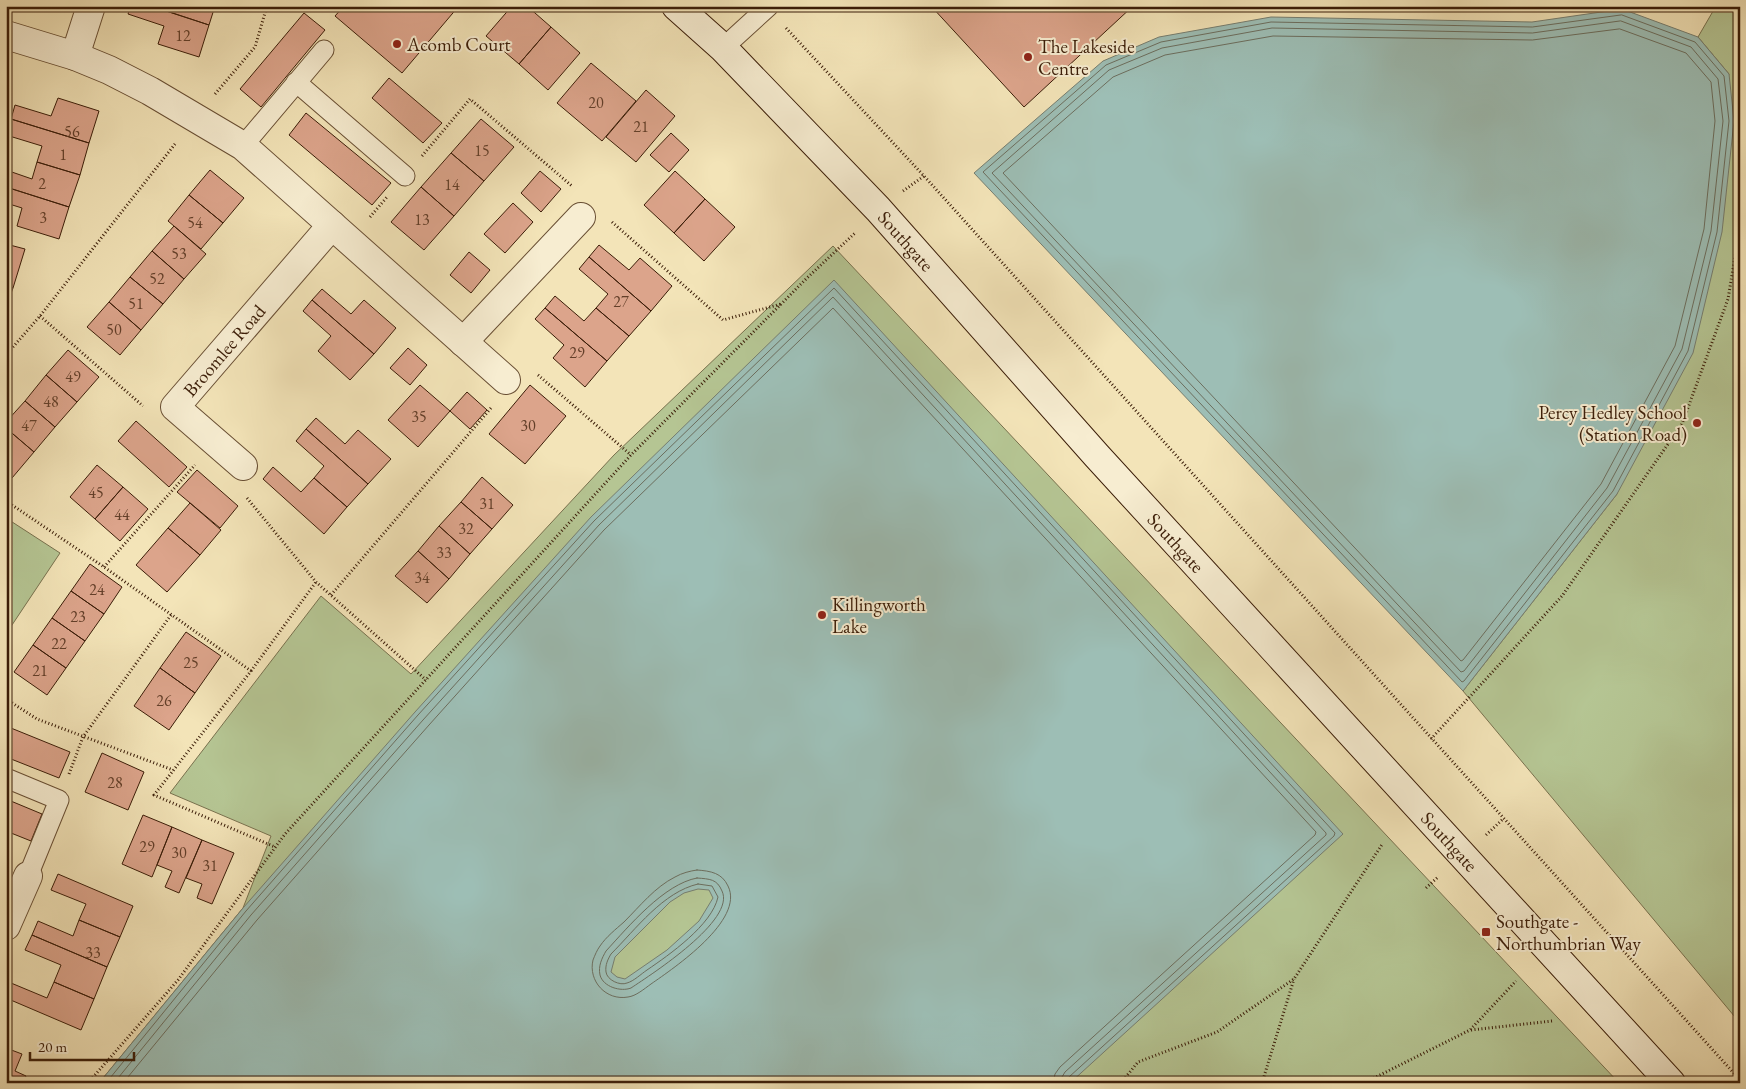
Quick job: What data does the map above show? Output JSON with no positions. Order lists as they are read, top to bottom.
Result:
{
  "streets": {
    "street": ["Southgate", "Broomlee Road"]
  },
  "places": {
    "other": [
      "Acomb Court",
      "The Lakeside Centre",
      "Percy Hedley School (Station Road)",
      "Killingworth Lake"
    ],
    "transit": ["Southgate - Northumbrian Way"]
  },
  "house_numbers": [
    "12",
    "20",
    "21",
    "56",
    "15",
    "1",
    "2",
    "14",
    "3",
    "13",
    "54",
    "53",
    "52",
    "27",
    "51",
    "50",
    "29",
    "49",
    "48",
    "35",
    "47",
    "30",
    "45",
    "31",
    "44",
    "32",
    "33",
    "34",
    "24",
    "23",
    "22",
    "25",
    "21",
    "26",
    "28",
    "29",
    "30",
    "31",
    "33"
  ],
  "scale_bar": "20 m"
}
